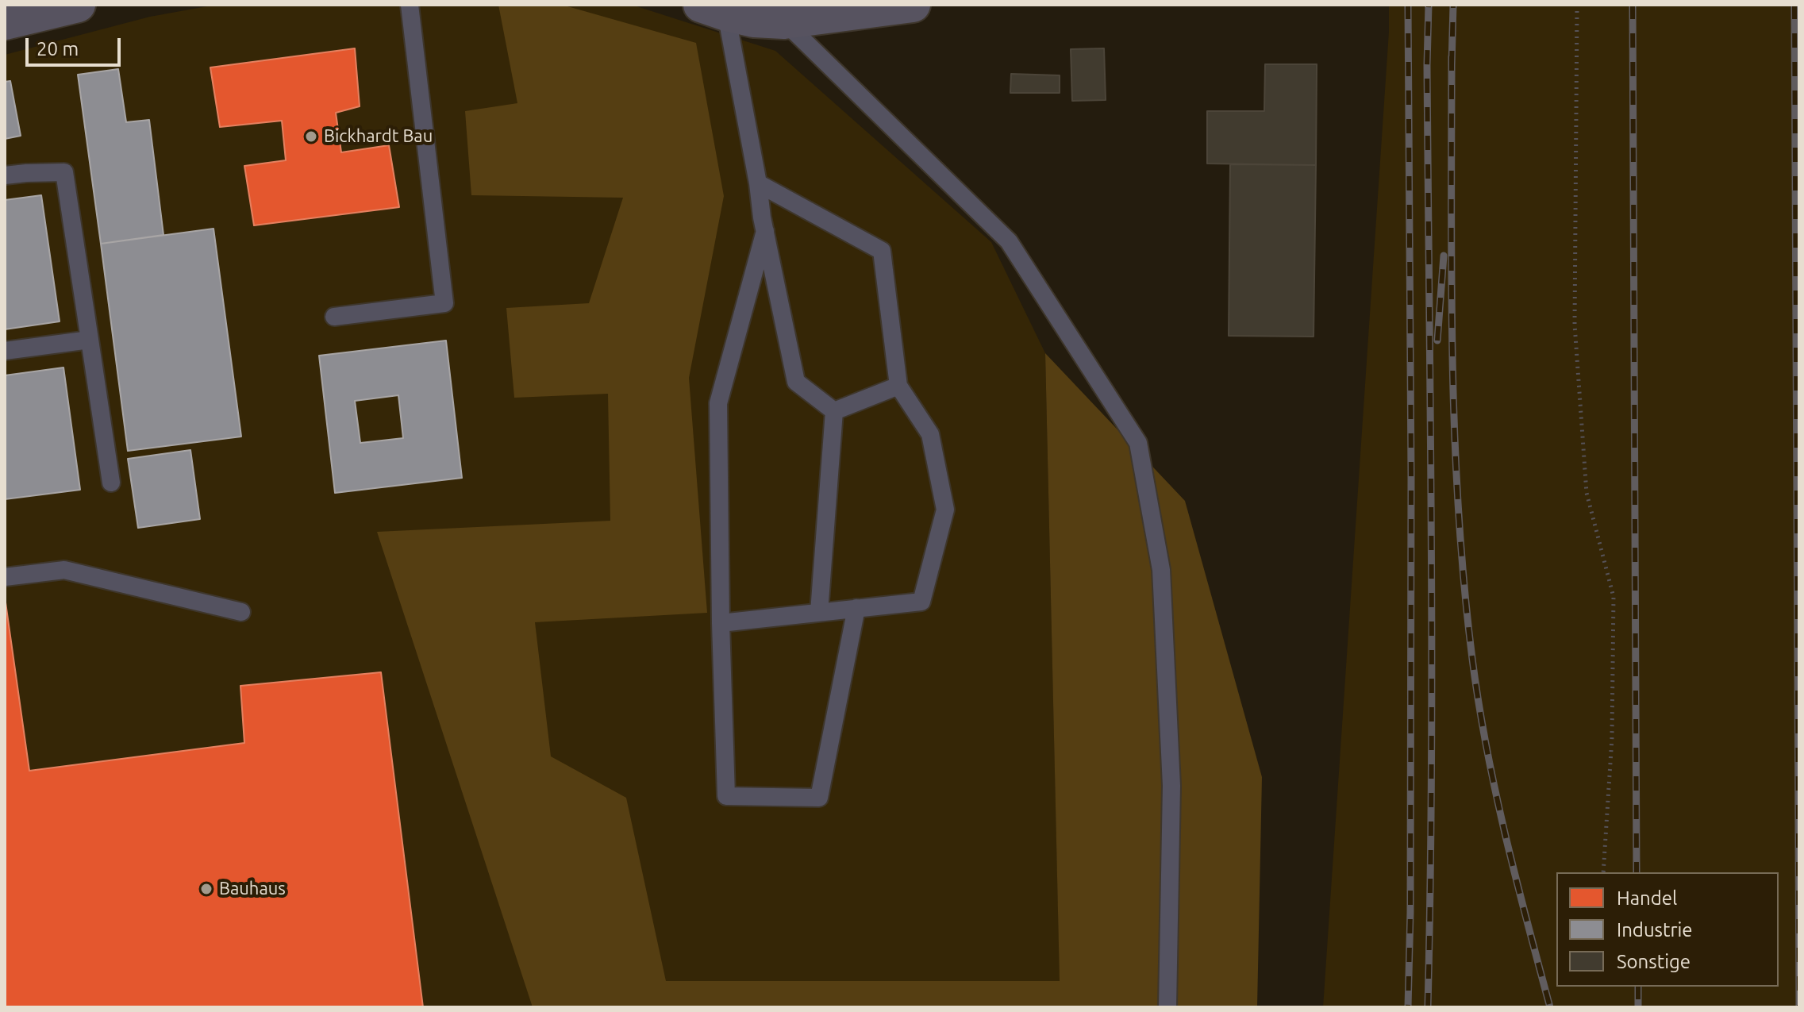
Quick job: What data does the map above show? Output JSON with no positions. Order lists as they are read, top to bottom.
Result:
{
  "places": ["Bickhardt Bau", "Bauhaus"],
  "legend": ["Handel", "Industrie", "Sonstige"],
  "scale_bar": "20 m"
}
